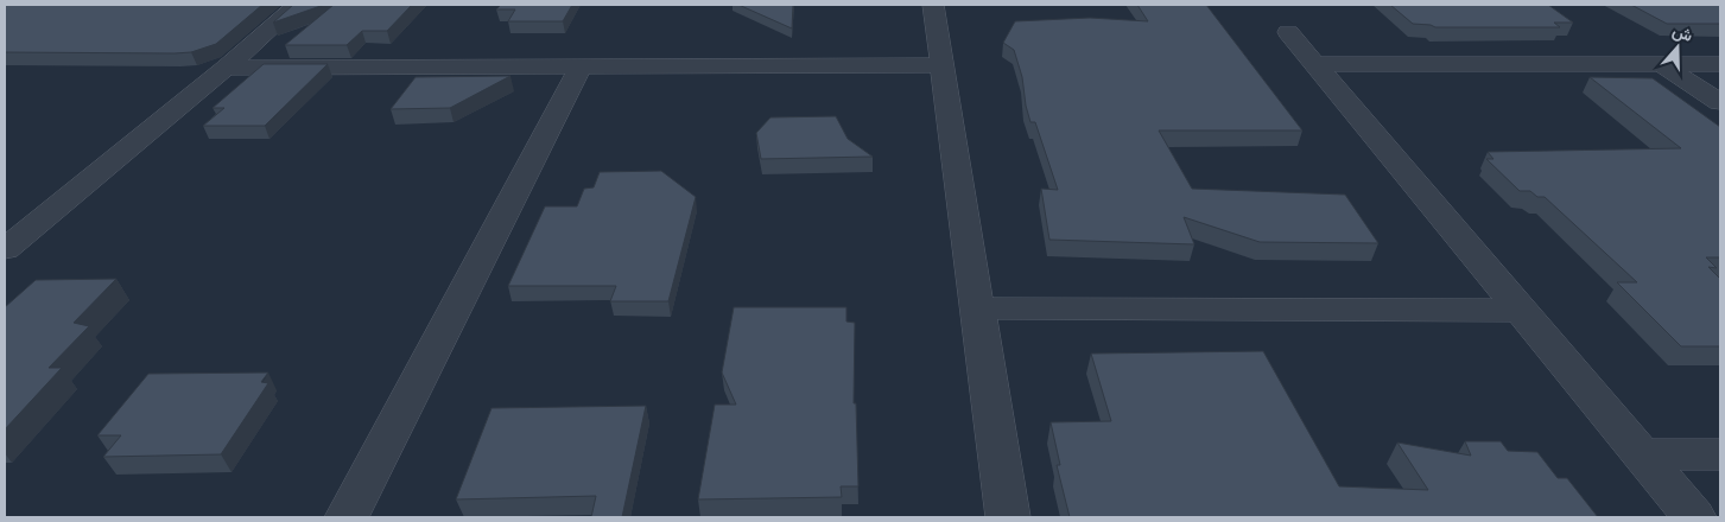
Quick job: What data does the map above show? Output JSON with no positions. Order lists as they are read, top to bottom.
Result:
{
  "north": "top"
}
